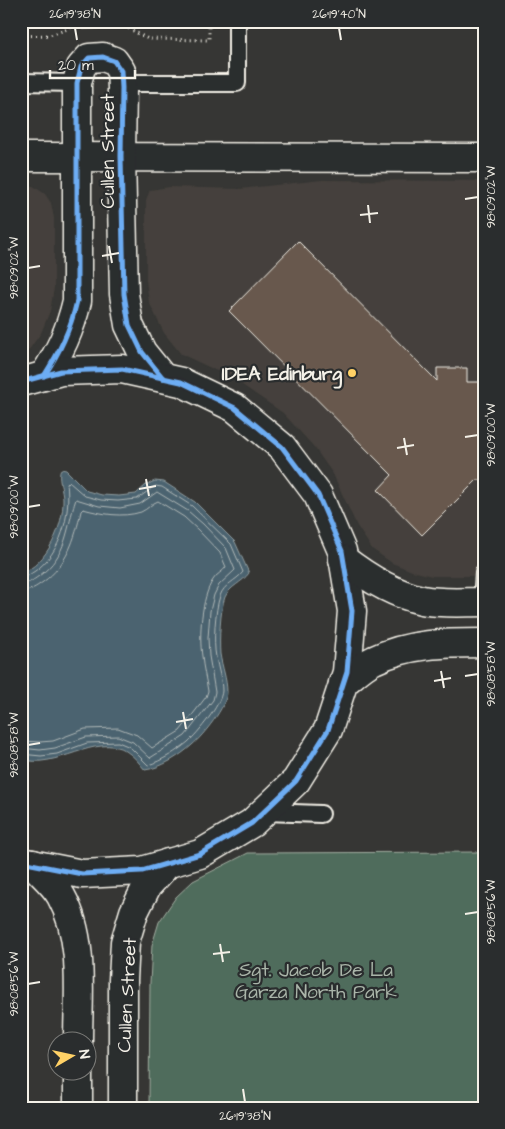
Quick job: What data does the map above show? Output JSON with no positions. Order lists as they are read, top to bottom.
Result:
{
  "streets": {
    "street": ["Cullen Street"]
  },
  "parks": ["Sgt. Jacob De La Garza North Park"],
  "places": ["IDEA Edinburg"],
  "scale_bar": "20 m",
  "north": "right",
  "coordinates": [
    "26°19'38\"N",
    "26°19'40\"N",
    "98°09'02\"W",
    "98°09'00\"W",
    "98°08'58\"W",
    "98°08'56\"W"
  ]
}
